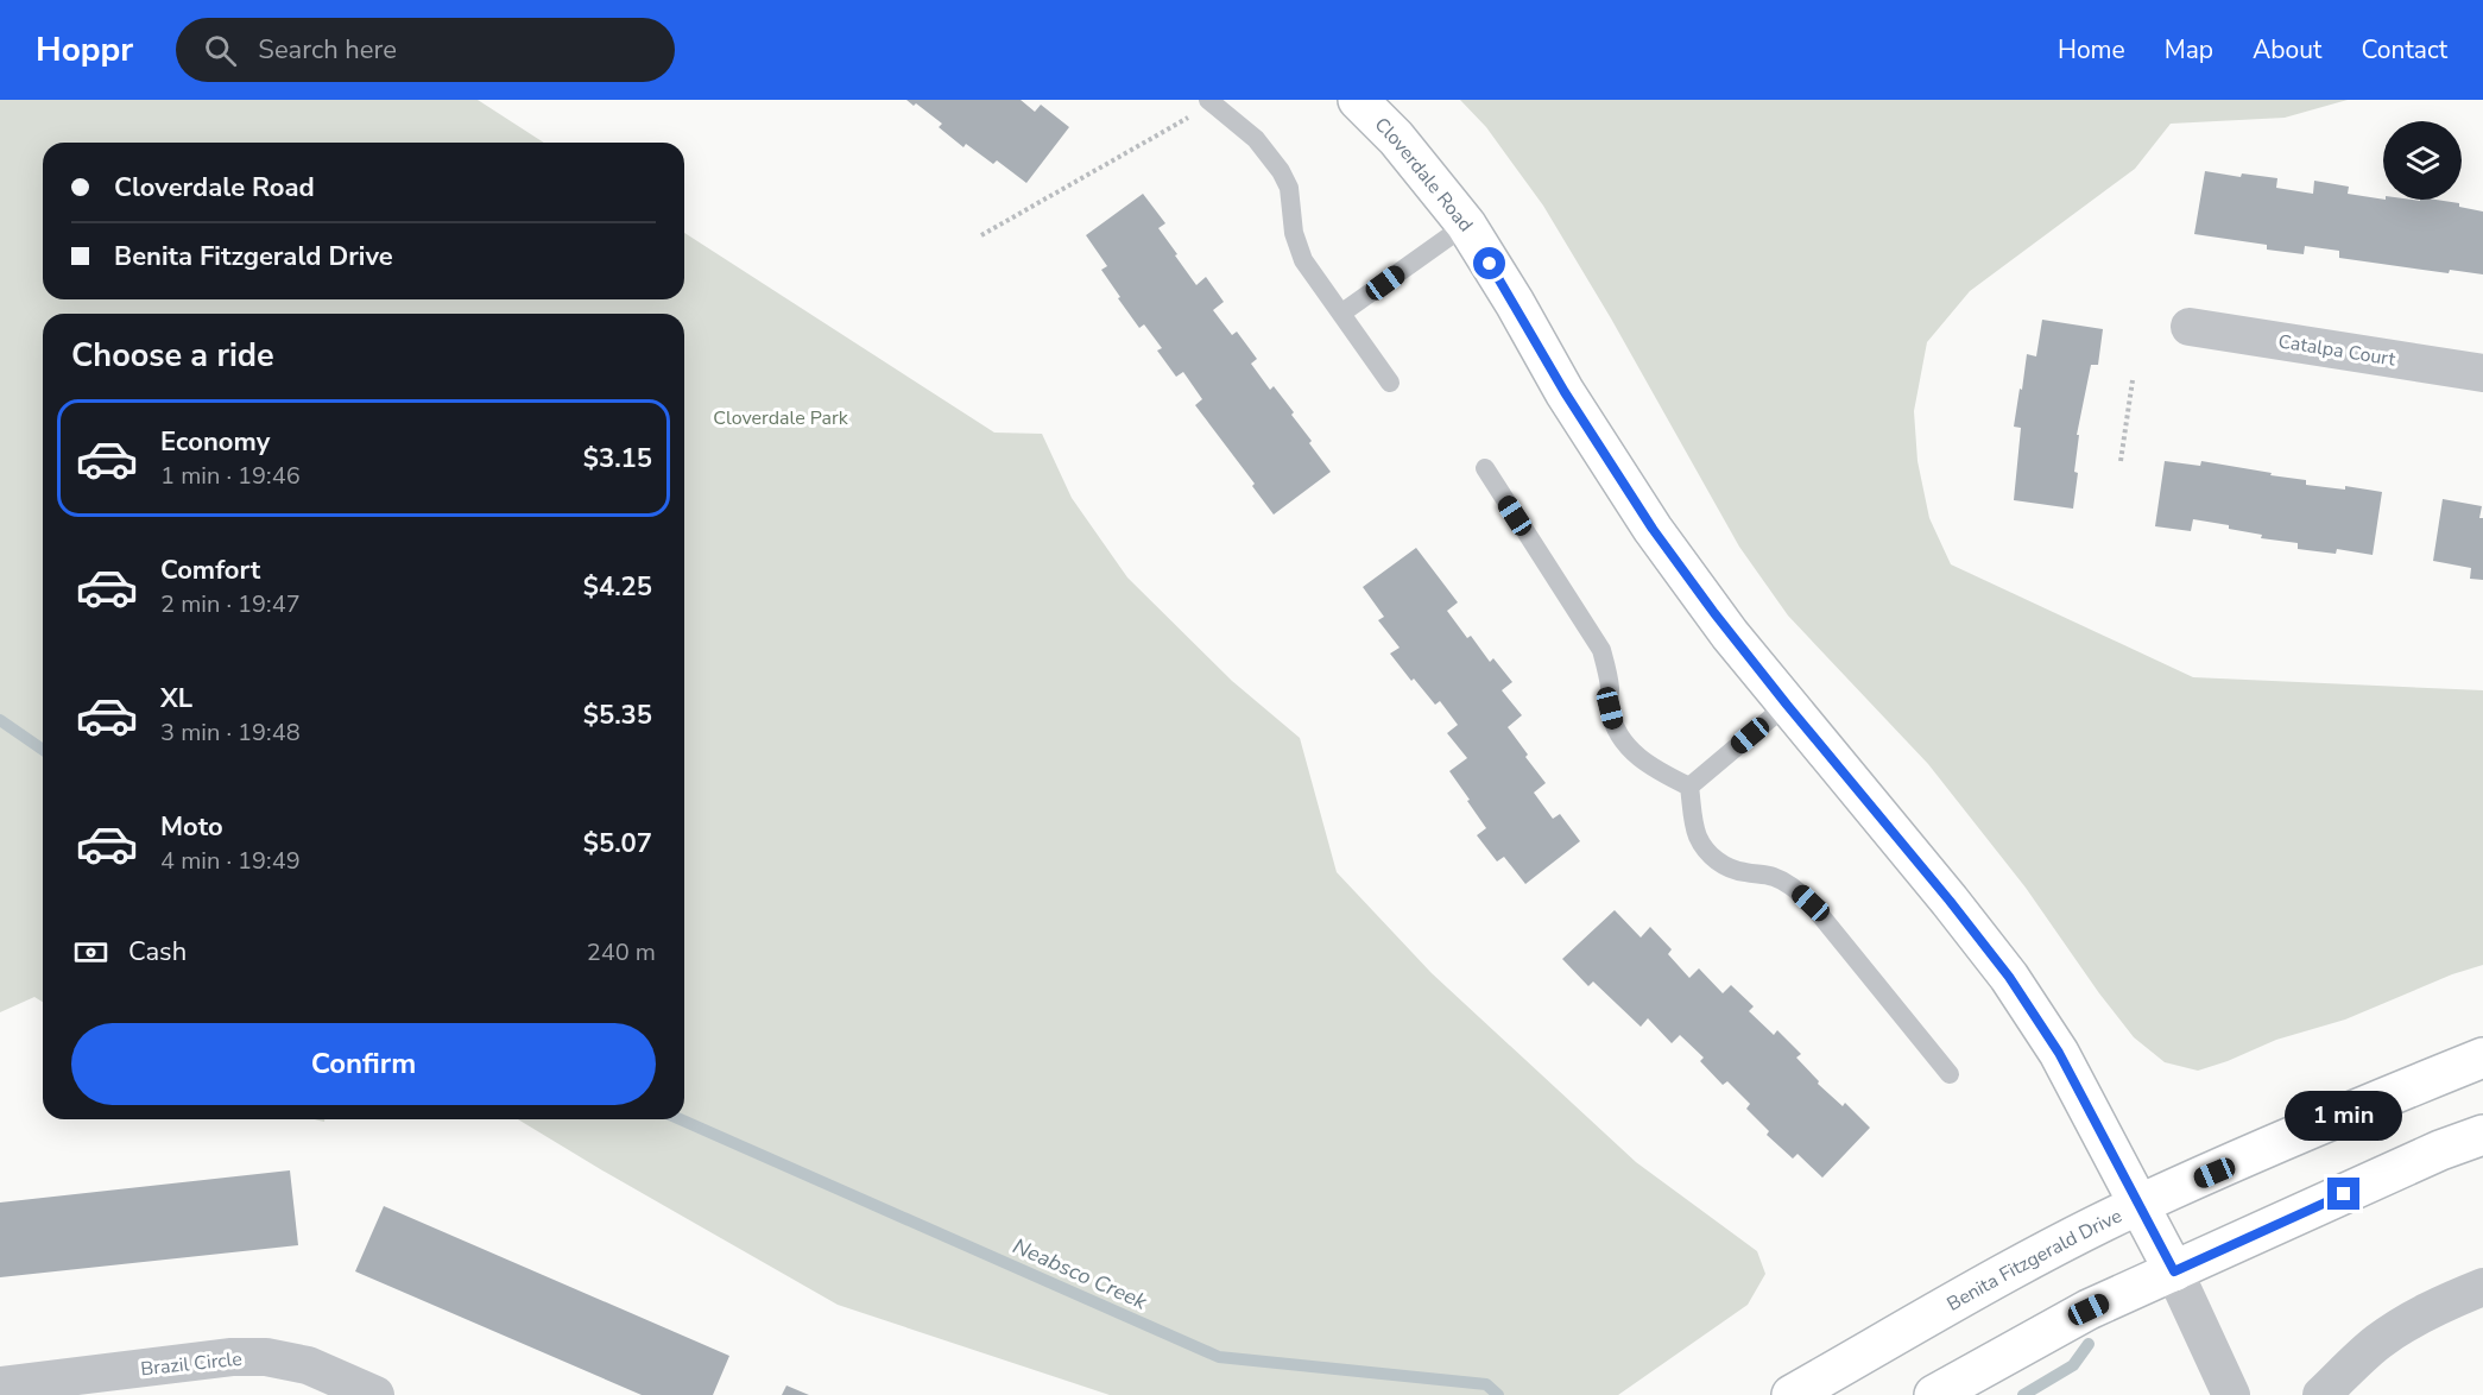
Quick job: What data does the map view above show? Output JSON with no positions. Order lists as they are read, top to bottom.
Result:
{
  "streets": {
    "street": [
      "Cloverdale Road",
      "Catalpa Court",
      "Benita Fitzgerald Drive",
      "Brazil Circle"
    ]
  },
  "crossings": [
    ["Cloverdale Road", "Benita Fitzgerald Drive"]
  ],
  "water": ["Neabsco Creek"],
  "parks": ["Cloverdale Park"],
  "page": {
    "header": "Hoppr",
    "search": "Search here",
    "nav": [
      "Home",
      "Map",
      "About",
      "Contact"
    ],
    "banner": ["Cloverdale Road", "Benita Fitzgerald Drive"],
    "heading": "Choose a ride",
    "list": [
      {
        "name": "Economy",
        "note": "1 min · 19:46",
        "value": "$3.15"
      },
      {
        "name": "Comfort",
        "note": "2 min · 19:47",
        "value": "$4.25"
      },
      {
        "name": "XL",
        "note": "3 min · 19:48",
        "value": "$5.35"
      },
      {
        "name": "Moto",
        "note": "4 min · 19:49",
        "value": "$5.07"
      }
    ],
    "pay": ["Cash", "240 m"],
    "buttons": "Confirm",
    "bubble": "1 min"
  }
}
